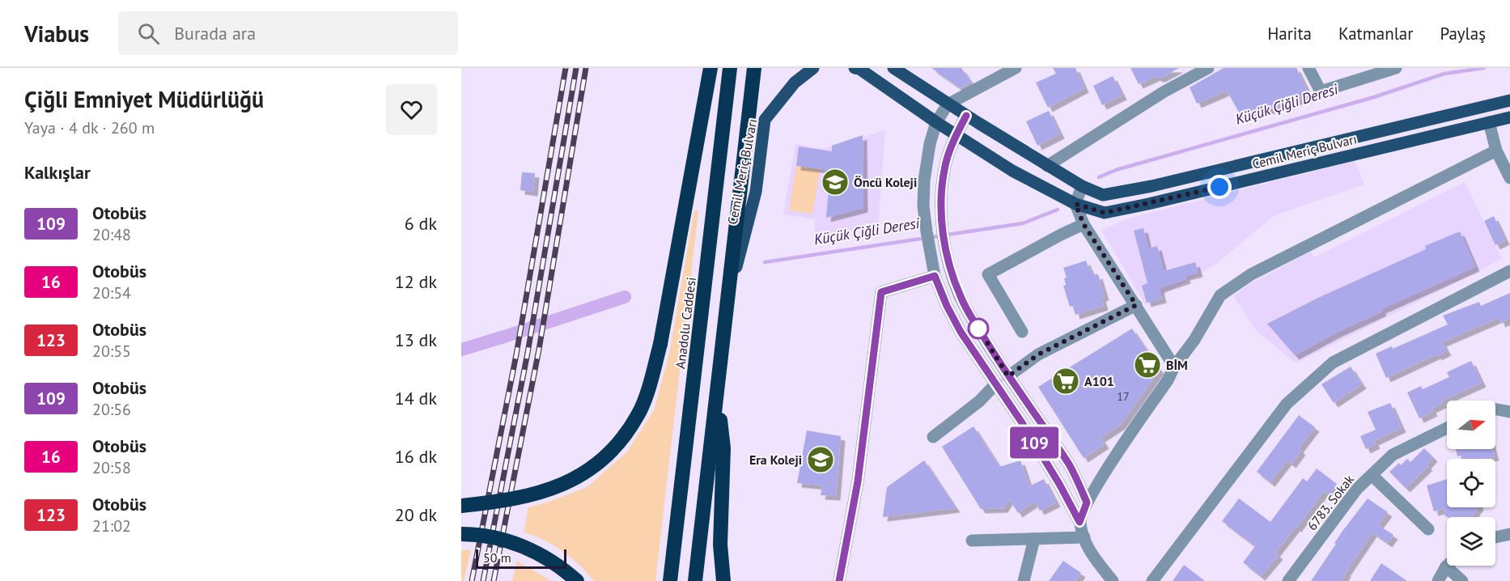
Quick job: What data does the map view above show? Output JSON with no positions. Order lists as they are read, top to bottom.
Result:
{
  "streets": {
    "highway": ["Anadolu Caddesi"],
    "main road": ["Cemil Meriç Bulvarı"],
    "street": ["6783. Sokak"]
  },
  "water": ["Küçük Çiğli Deresi"],
  "places": {
    "school or university": ["Öncü Koleji", "Era Koleji"],
    "supermarket": ["BİM", "A101"]
  },
  "lines": ["bus line 109"],
  "house_numbers": ["17"],
  "scale_bar": "50 m",
  "north": "right",
  "page": {
    "header": "Viabus",
    "search": "Burada ara",
    "nav": ["Harita", "Katmanlar", "Paylaş"],
    "heading": [
      ["Çiğli Emniyet Müdürlüğü", "Yaya · 4 dk · 260 m"],
      "Kalkışlar"
    ],
    "on_map": "109",
    "list": [
      {
        "mark": "109",
        "name": "Otobüs",
        "note": "20:48",
        "value": "6 dk"
      },
      {
        "mark": "16",
        "name": "Otobüs",
        "note": "20:54",
        "value": "12 dk"
      },
      {
        "mark": "123",
        "name": "Otobüs",
        "note": "20:55",
        "value": "13 dk"
      },
      {
        "mark": "109",
        "name": "Otobüs",
        "note": "20:56",
        "value": "14 dk"
      },
      {
        "mark": "16",
        "name": "Otobüs",
        "note": "20:58",
        "value": "16 dk"
      },
      {
        "mark": "123",
        "name": "Otobüs",
        "note": "21:02",
        "value": "20 dk"
      }
    ],
    "scale": "50 m"
  }
}
